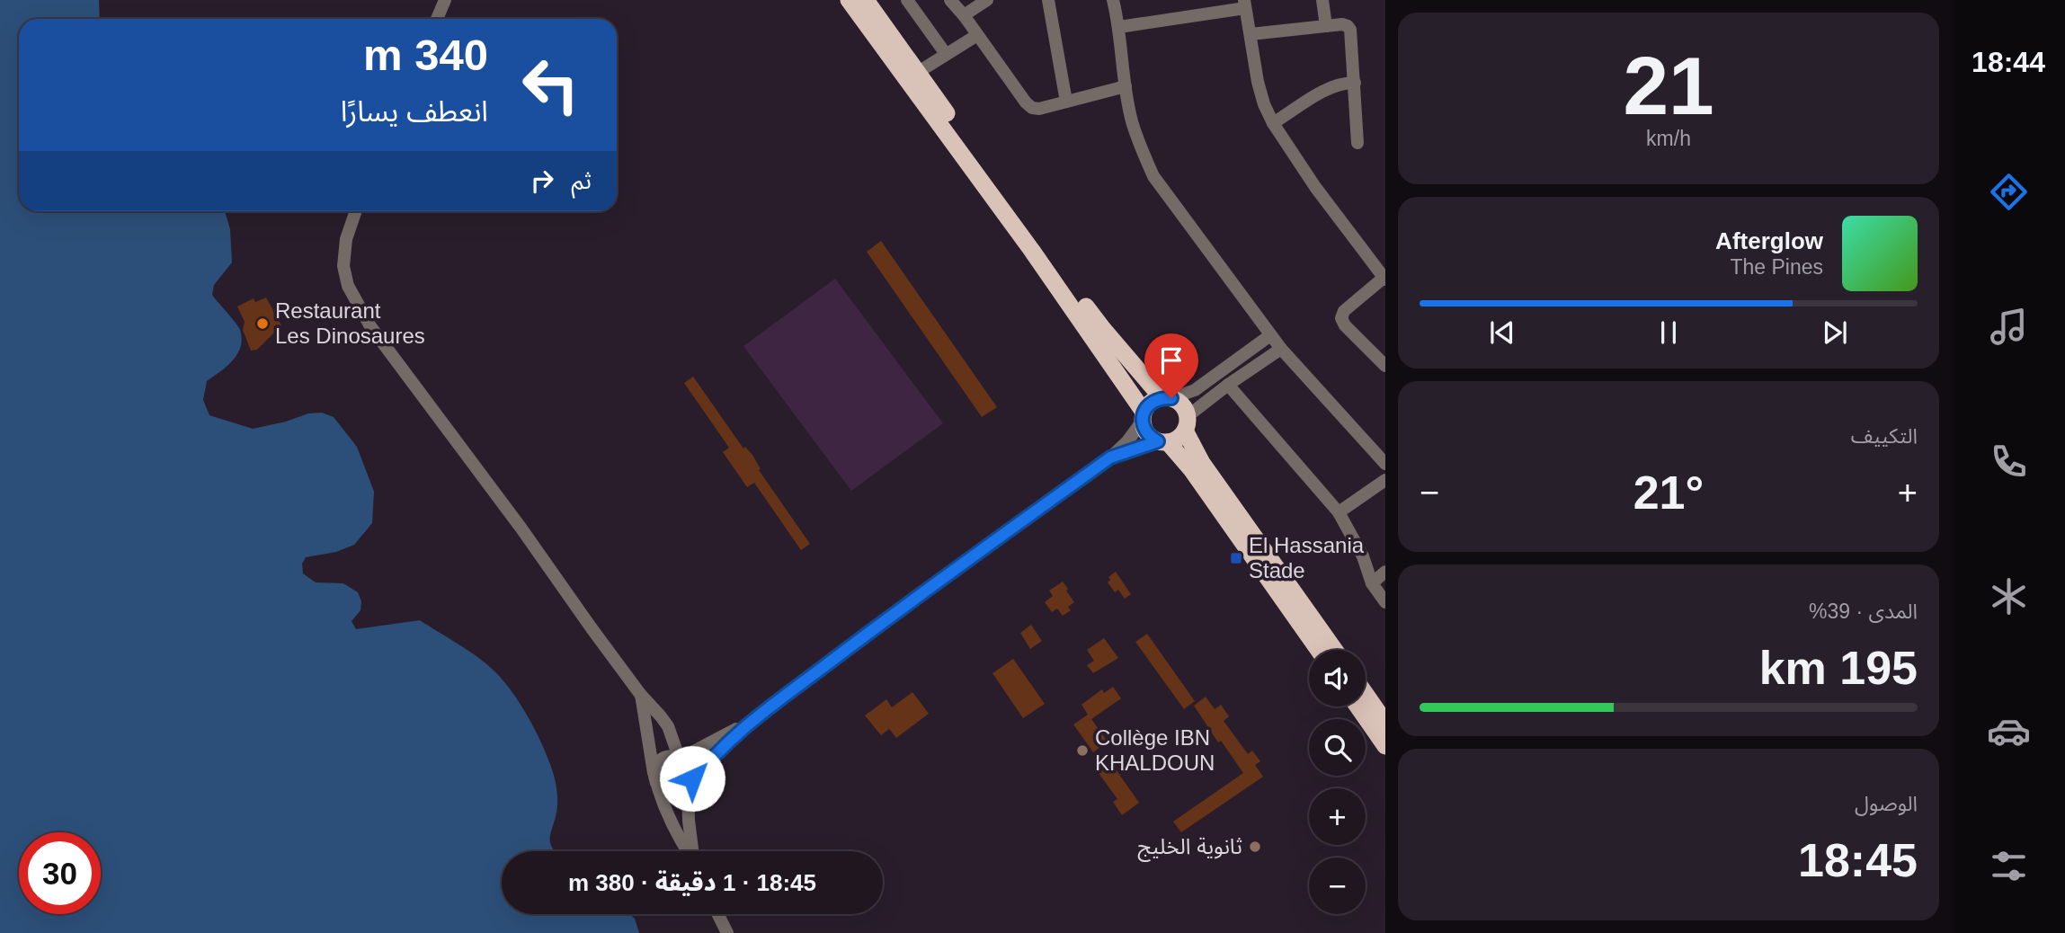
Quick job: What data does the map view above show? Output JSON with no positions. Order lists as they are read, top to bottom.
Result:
{
  "places": {
    "other": ["Restaurant Les Dinosaures", "Collège IBN KHALDOUN", "ثانوية الخليج"],
    "transit": ["El Hassania Stade"]
  },
  "page": {
    "tabs": "18:44",
    "tile": [
      ["21", "km/h"],
      "التكييف",
      ["المدى · 39%", "195 km"],
      ["الوصول", "18:45"]
    ],
    "turn": ["340 m", "انعطف يسارًا"],
    "then": "ثم",
    "song": ["Afterglow", "The Pines"],
    "heat": ["−", "21°", "+"],
    "map_buttons": ["+", "−"],
    "limit": "30",
    "trip": "18:45 · 1 دقيقة · 380 m"
  }
}
